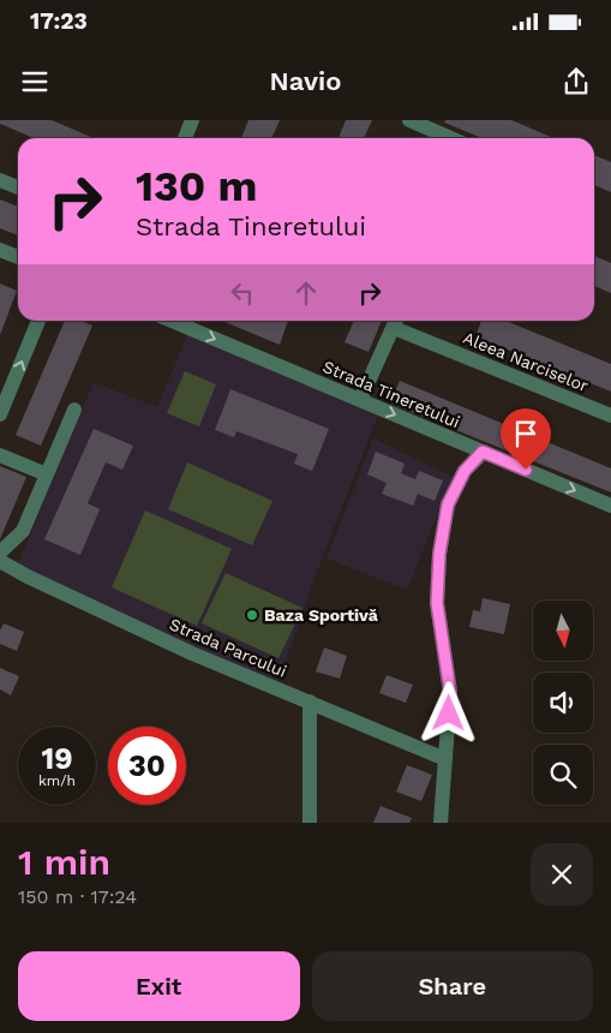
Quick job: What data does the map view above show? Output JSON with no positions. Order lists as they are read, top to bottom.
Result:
{
  "streets": {
    "street": ["Aleea Narciselor", "Strada Tineretului", "Strada Parcului"]
  },
  "one_way": ["Strada Tineretului"],
  "places": ["Baza Sportivă"],
  "north": "bottom",
  "page": {
    "status": "17:23",
    "header": "Navio",
    "turn": ["130 m", "Strada Tineretului"],
    "speed": "19 km/h",
    "limit": "30",
    "heading": ["1 min", "150 m · 17:24"],
    "buttons": ["Exit", "Share"]
  }
}
